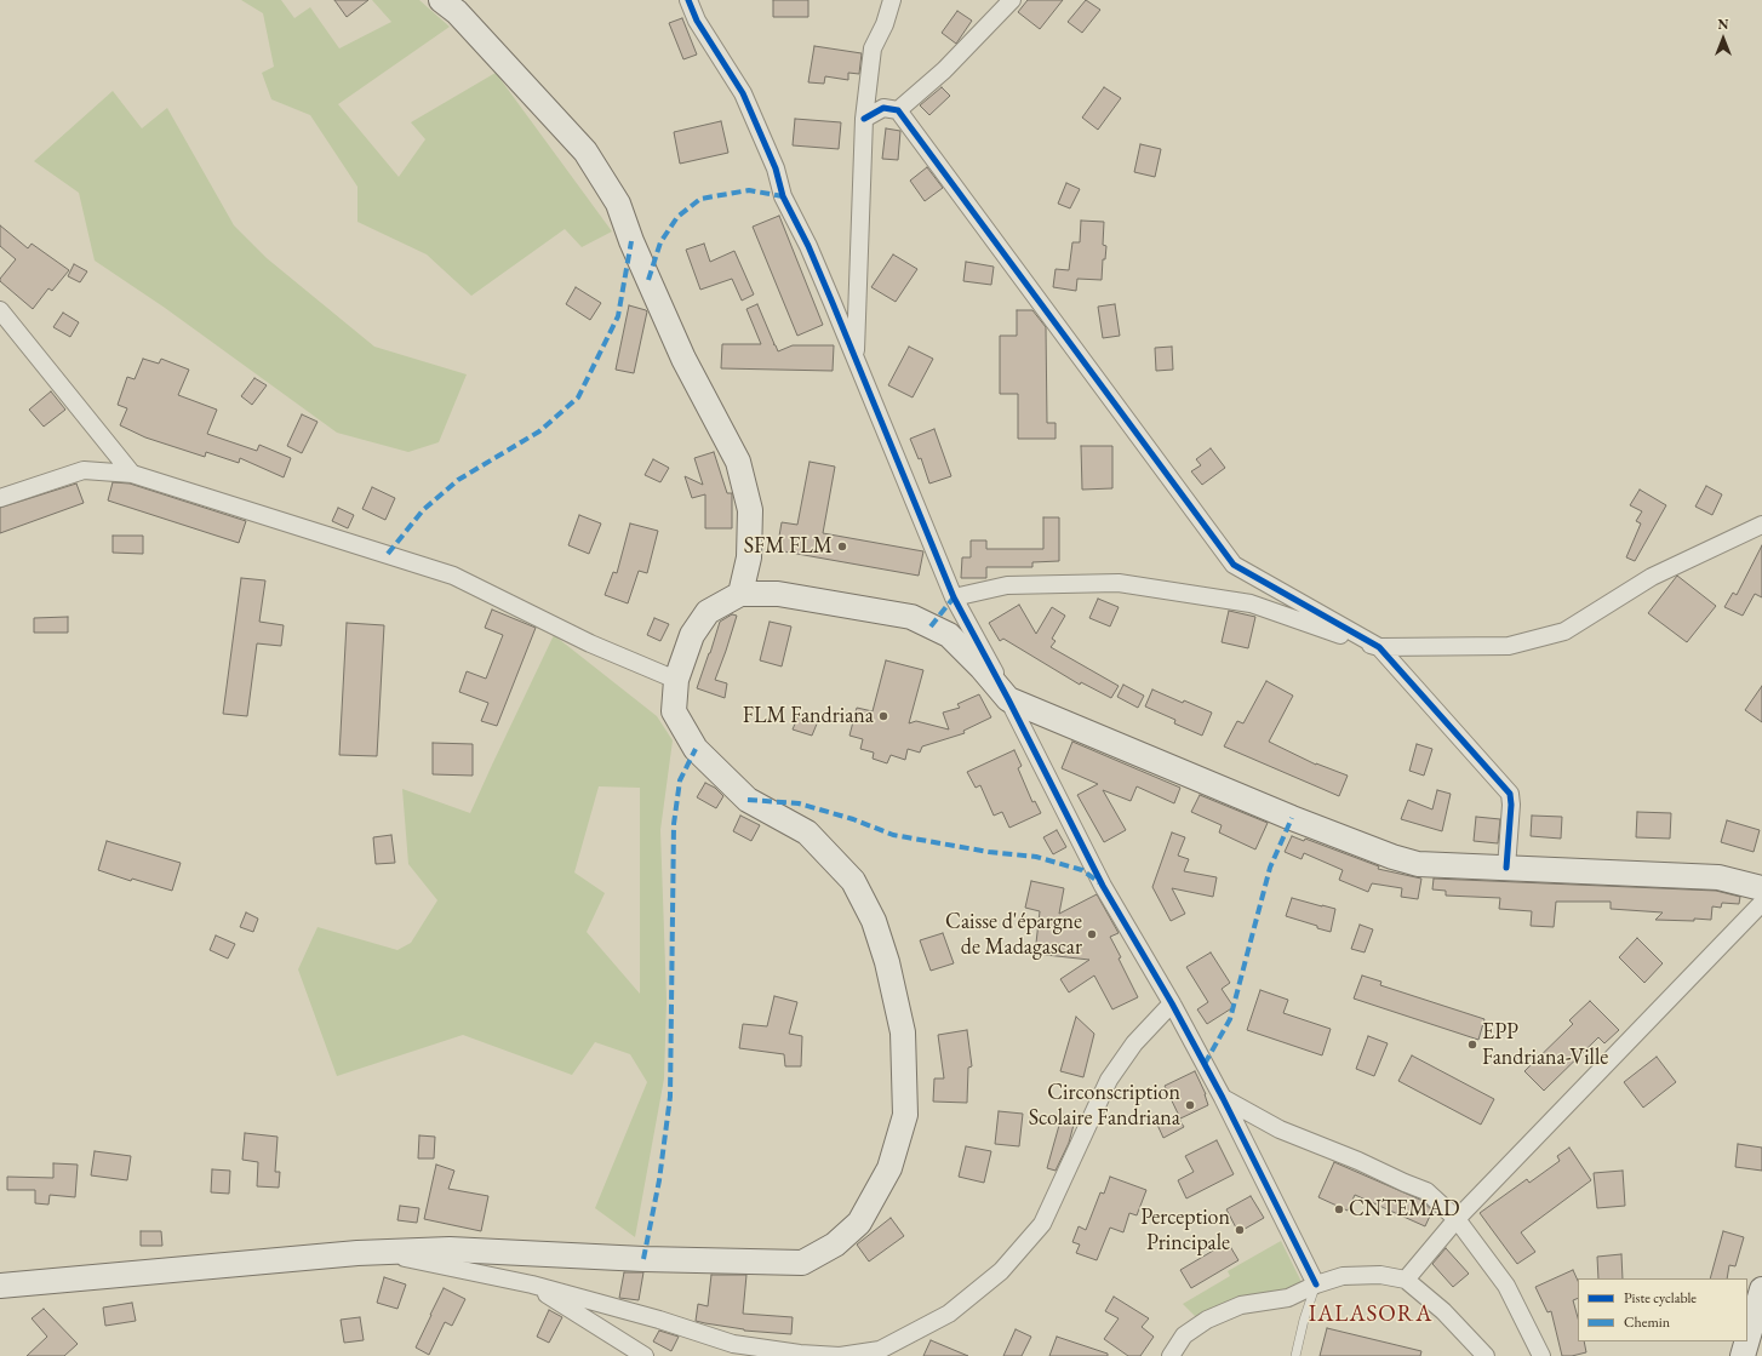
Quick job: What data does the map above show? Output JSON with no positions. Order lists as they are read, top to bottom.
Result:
{
  "districts": ["IALASORA"],
  "places": [
    "SFM FLM",
    "FLM Fandriana",
    "Caisse d'épargne de Madagascar",
    "EPP Fandriana-Ville",
    "Circonscription Scolaire Fandriana",
    "CNTEMAD",
    "Perception Principale"
  ],
  "legend": ["Piste cyclable", "Chemin"],
  "north": "top"
}
